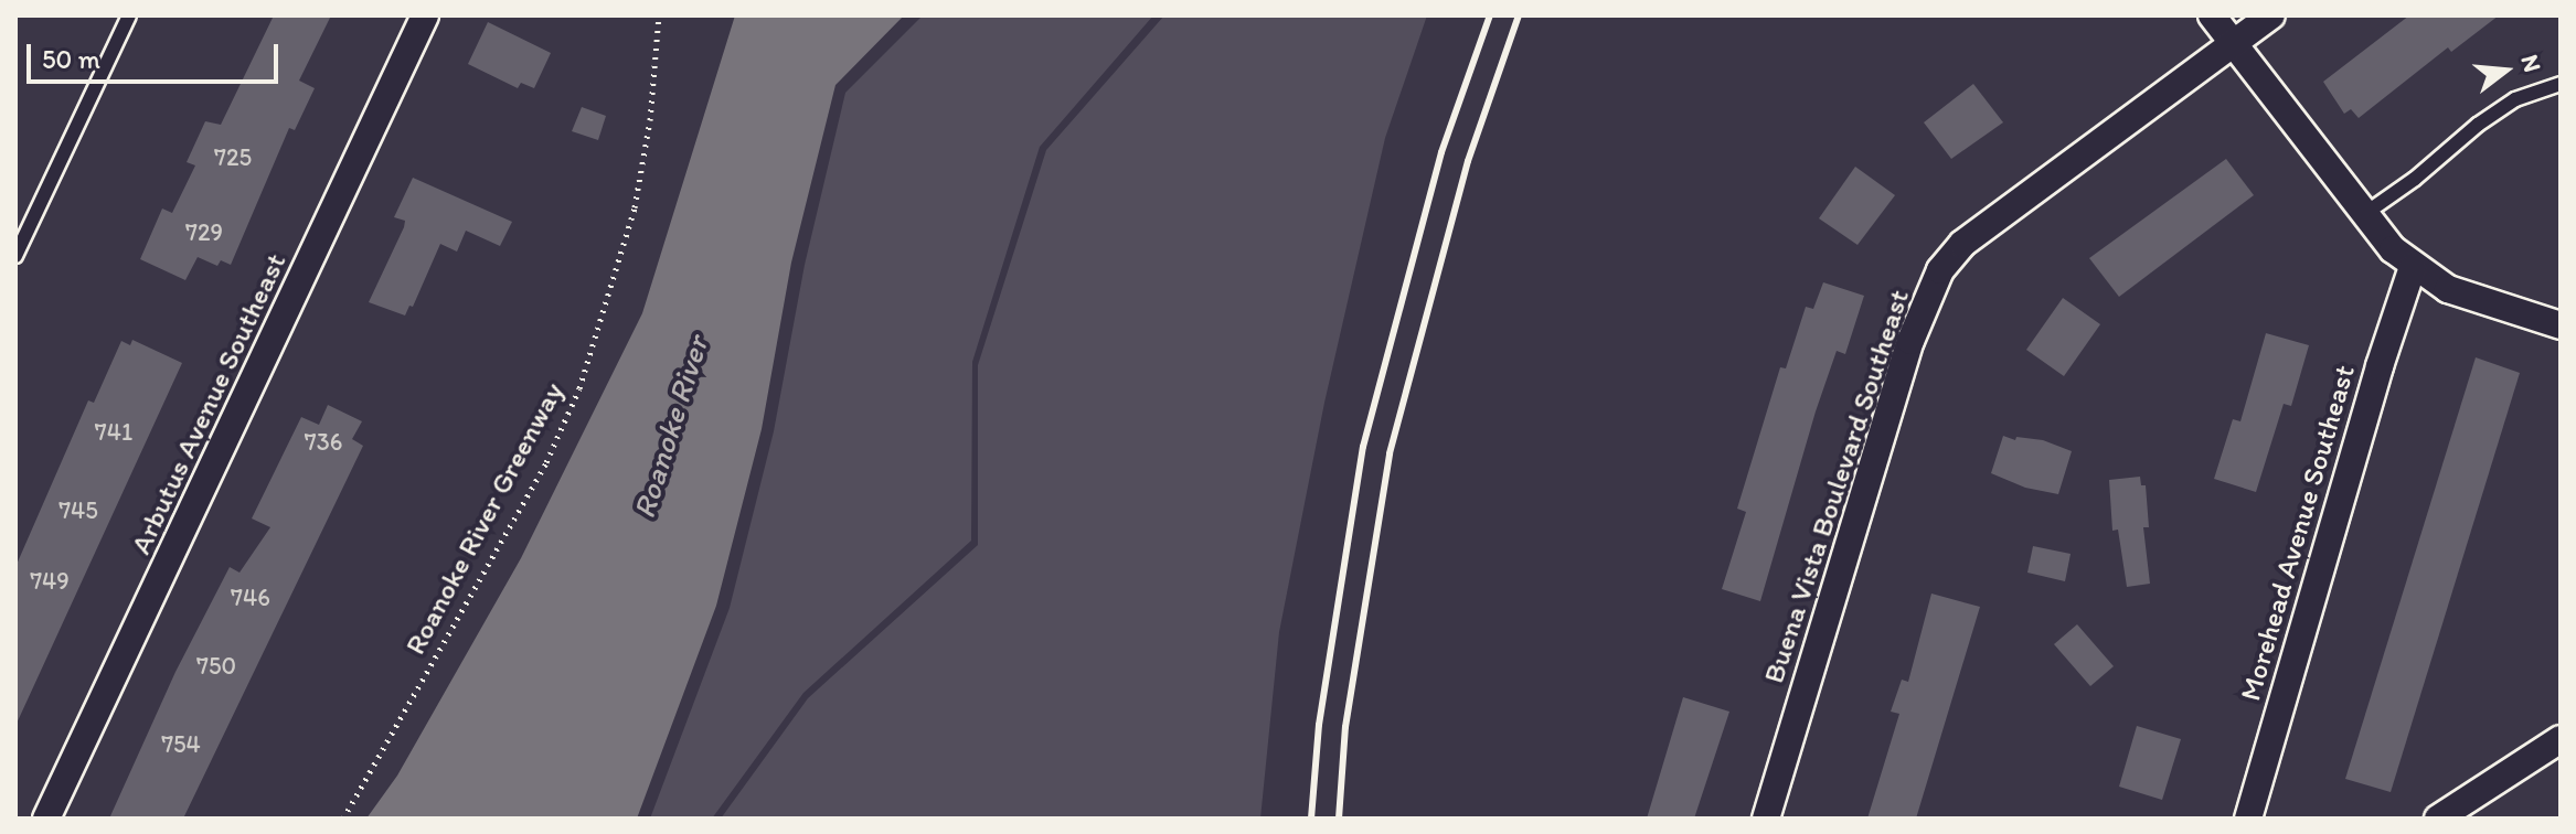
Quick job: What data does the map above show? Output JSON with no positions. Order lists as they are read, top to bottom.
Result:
{
  "streets": {
    "street": ["Arbutus Avenue Southeast", "Buena Vista Boulevard Southeast", "Morehead Avenue Southeast"],
    "path": ["Roanoke River Greenway"]
  },
  "water": ["Roanoke River"],
  "house_numbers": [
    "725",
    "729",
    "741",
    "736",
    "745",
    "749",
    "746",
    "750",
    "754"
  ],
  "scale_bar": "50 m",
  "north": "right"
}
